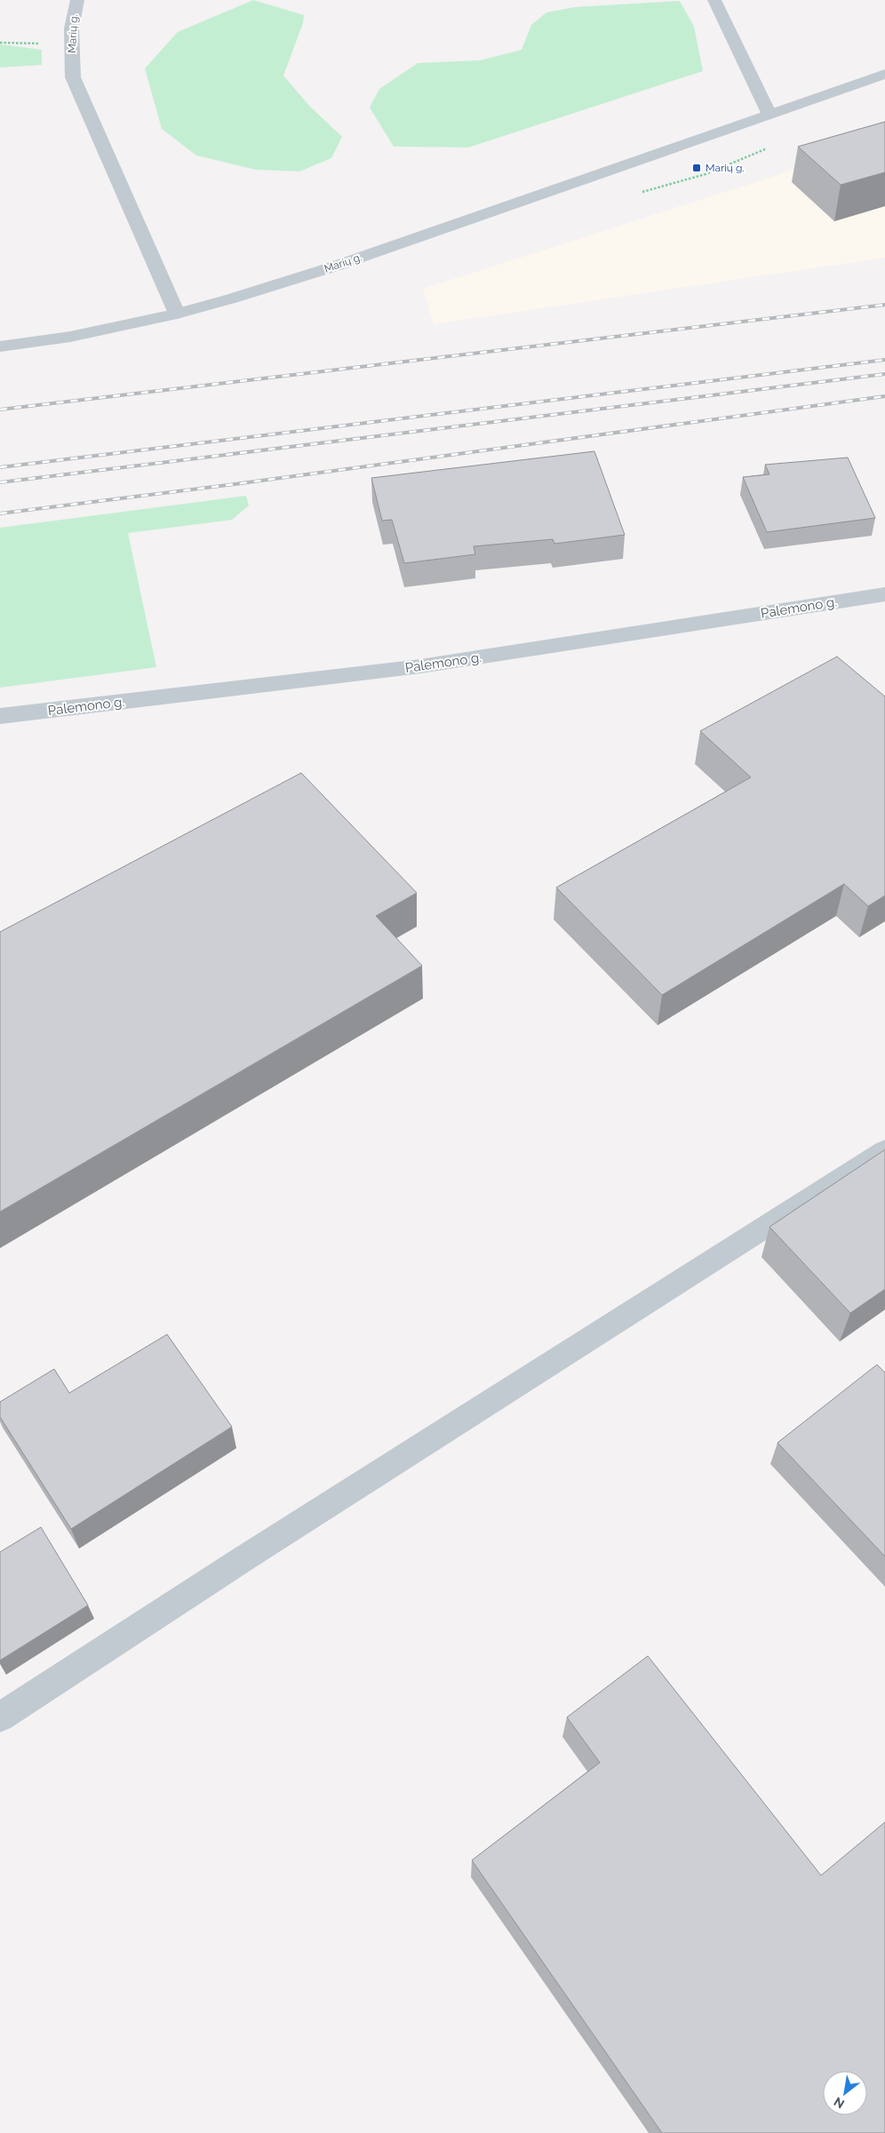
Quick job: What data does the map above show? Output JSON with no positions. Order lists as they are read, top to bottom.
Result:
{
  "streets": {
    "street": ["Marių g.", "Palemono g."]
  },
  "places": {
    "transit": ["Marių g."]
  },
  "north": "bottom left"
}
